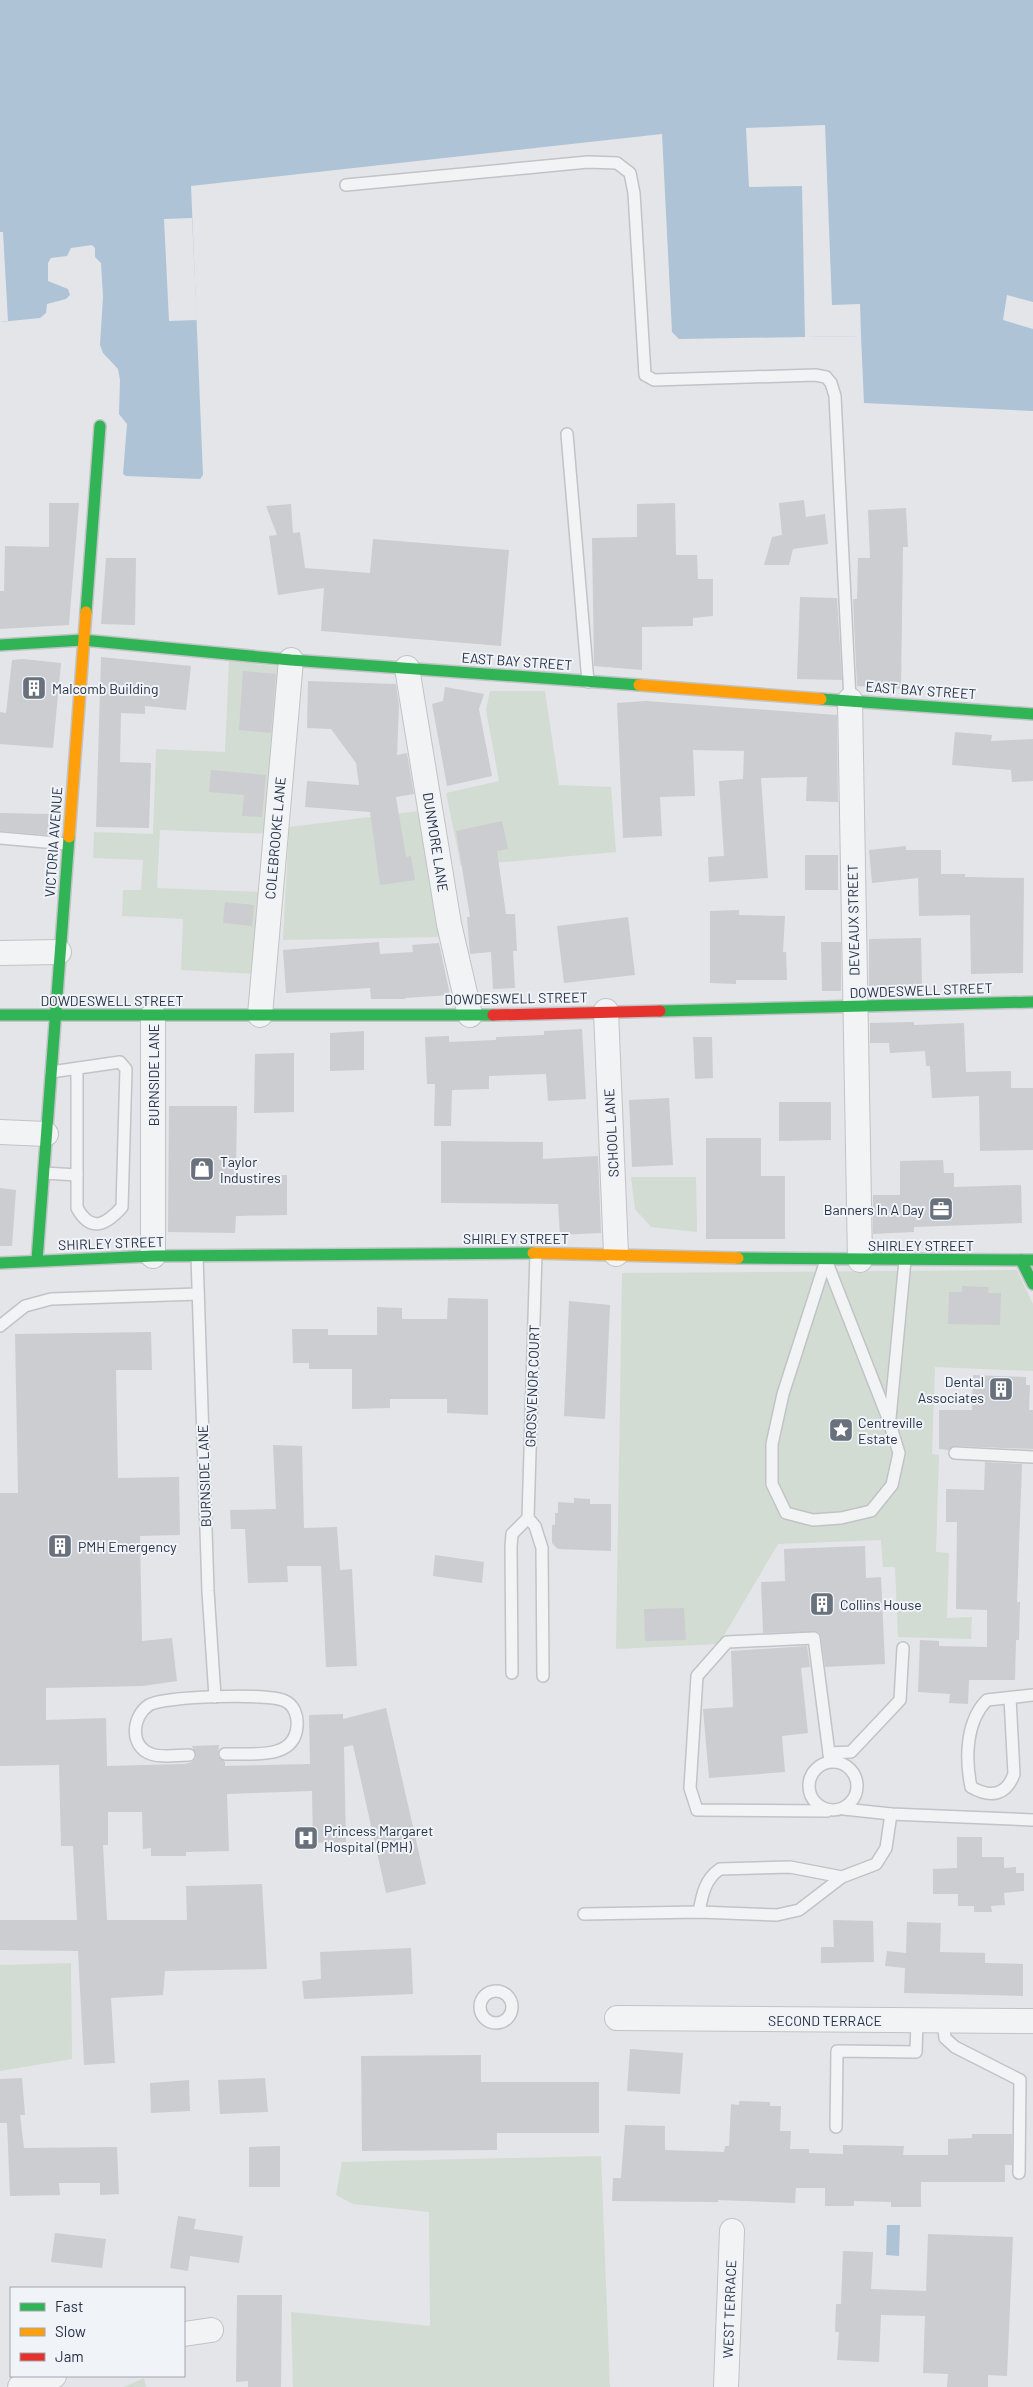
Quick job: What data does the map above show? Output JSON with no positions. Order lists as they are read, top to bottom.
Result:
{
  "streets": {
    "main road": [
      "EAST BAY STREET",
      "VICTORIA AVENUE",
      "DOWDESWELL STREET",
      "SHIRLEY STREET"
    ],
    "street": [
      "COLEBROOKE LANE",
      "DUNMORE LANE",
      "DEVEAUX STREET",
      "BURNSIDE LANE",
      "SCHOOL LANE",
      "SECOND TERRACE",
      "WEST TERRACE"
    ],
    "lane": ["GROSVENOR COURT"]
  },
  "crossings": [
    ["EAST BAY STREET", "COLEBROOKE LANE"],
    ["EAST BAY STREET", "VICTORIA AVENUE"],
    ["EAST BAY STREET", "DUNMORE LANE"],
    ["EAST BAY STREET", "DEVEAUX STREET"],
    ["COLEBROOKE LANE", "DOWDESWELL STREET"],
    ["VICTORIA AVENUE", "DOWDESWELL STREET"],
    ["VICTORIA AVENUE", "SHIRLEY STREET"],
    ["DUNMORE LANE", "DOWDESWELL STREET"],
    ["DEVEAUX STREET", "DOWDESWELL STREET"],
    ["DEVEAUX STREET", "SHIRLEY STREET"],
    ["DOWDESWELL STREET", "BURNSIDE LANE"],
    ["DOWDESWELL STREET", "SCHOOL LANE"],
    ["BURNSIDE LANE", "SHIRLEY STREET"],
    ["SCHOOL LANE", "SHIRLEY STREET"],
    ["SHIRLEY STREET", "GROSVENOR COURT"]
  ],
  "places": {
    "building": [
      "Malcomb Building",
      "Dental Associates",
      "PMH Emergency",
      "Collins House"
    ],
    "shop": ["Taylor Industires"],
    "office": ["Banners In A Day"],
    "place": ["Centreville Estate"],
    "hospital": ["Princess Margaret Hospital (PMH)"]
  },
  "legend": ["Fast", "Slow", "Jam"]
}
